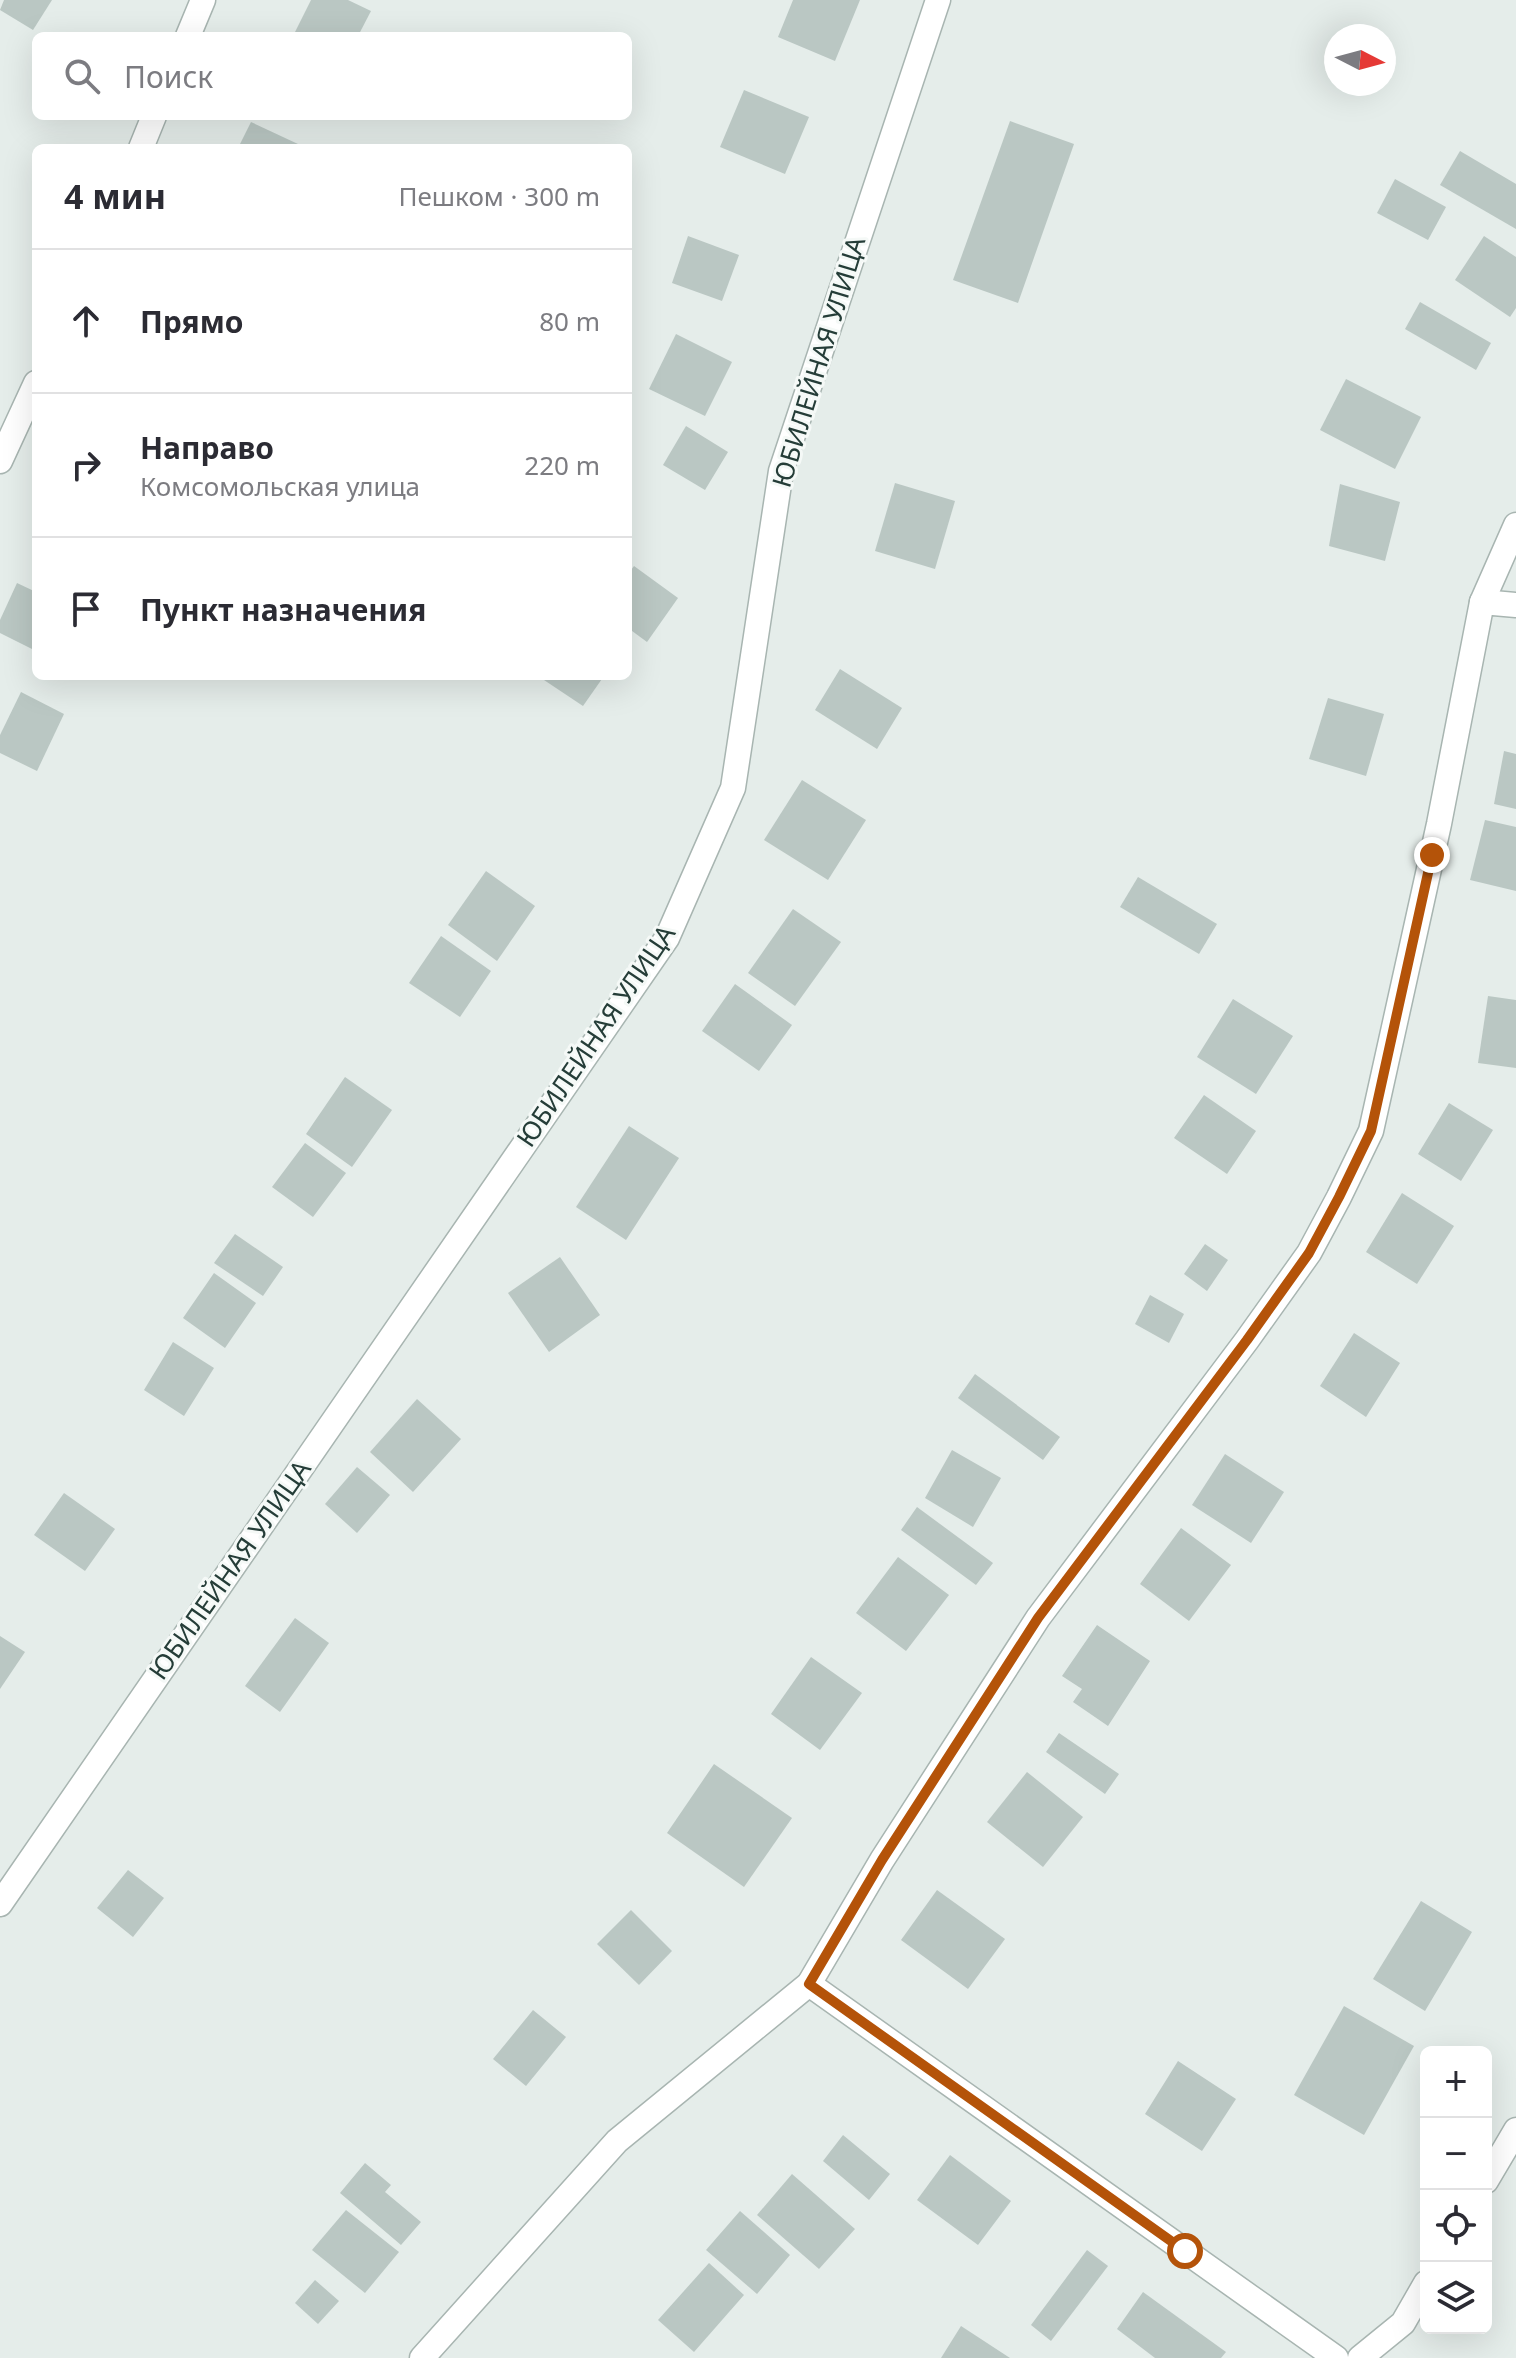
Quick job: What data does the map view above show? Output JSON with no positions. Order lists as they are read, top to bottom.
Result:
{
  "streets": {
    "street": ["ЮБИЛЕЙНАЯ УЛИЦА"]
  },
  "north": "right",
  "page": {
    "search": "Поиск",
    "heading": ["4 мин", "Пешком · 300 m"],
    "list": [
      ["Прямо", "80 m"],
      ["Направо", "Комсомольская улица", "220 m"],
      "Пункт назначения"
    ],
    "map_buttons": ["+", "−"]
  }
}
